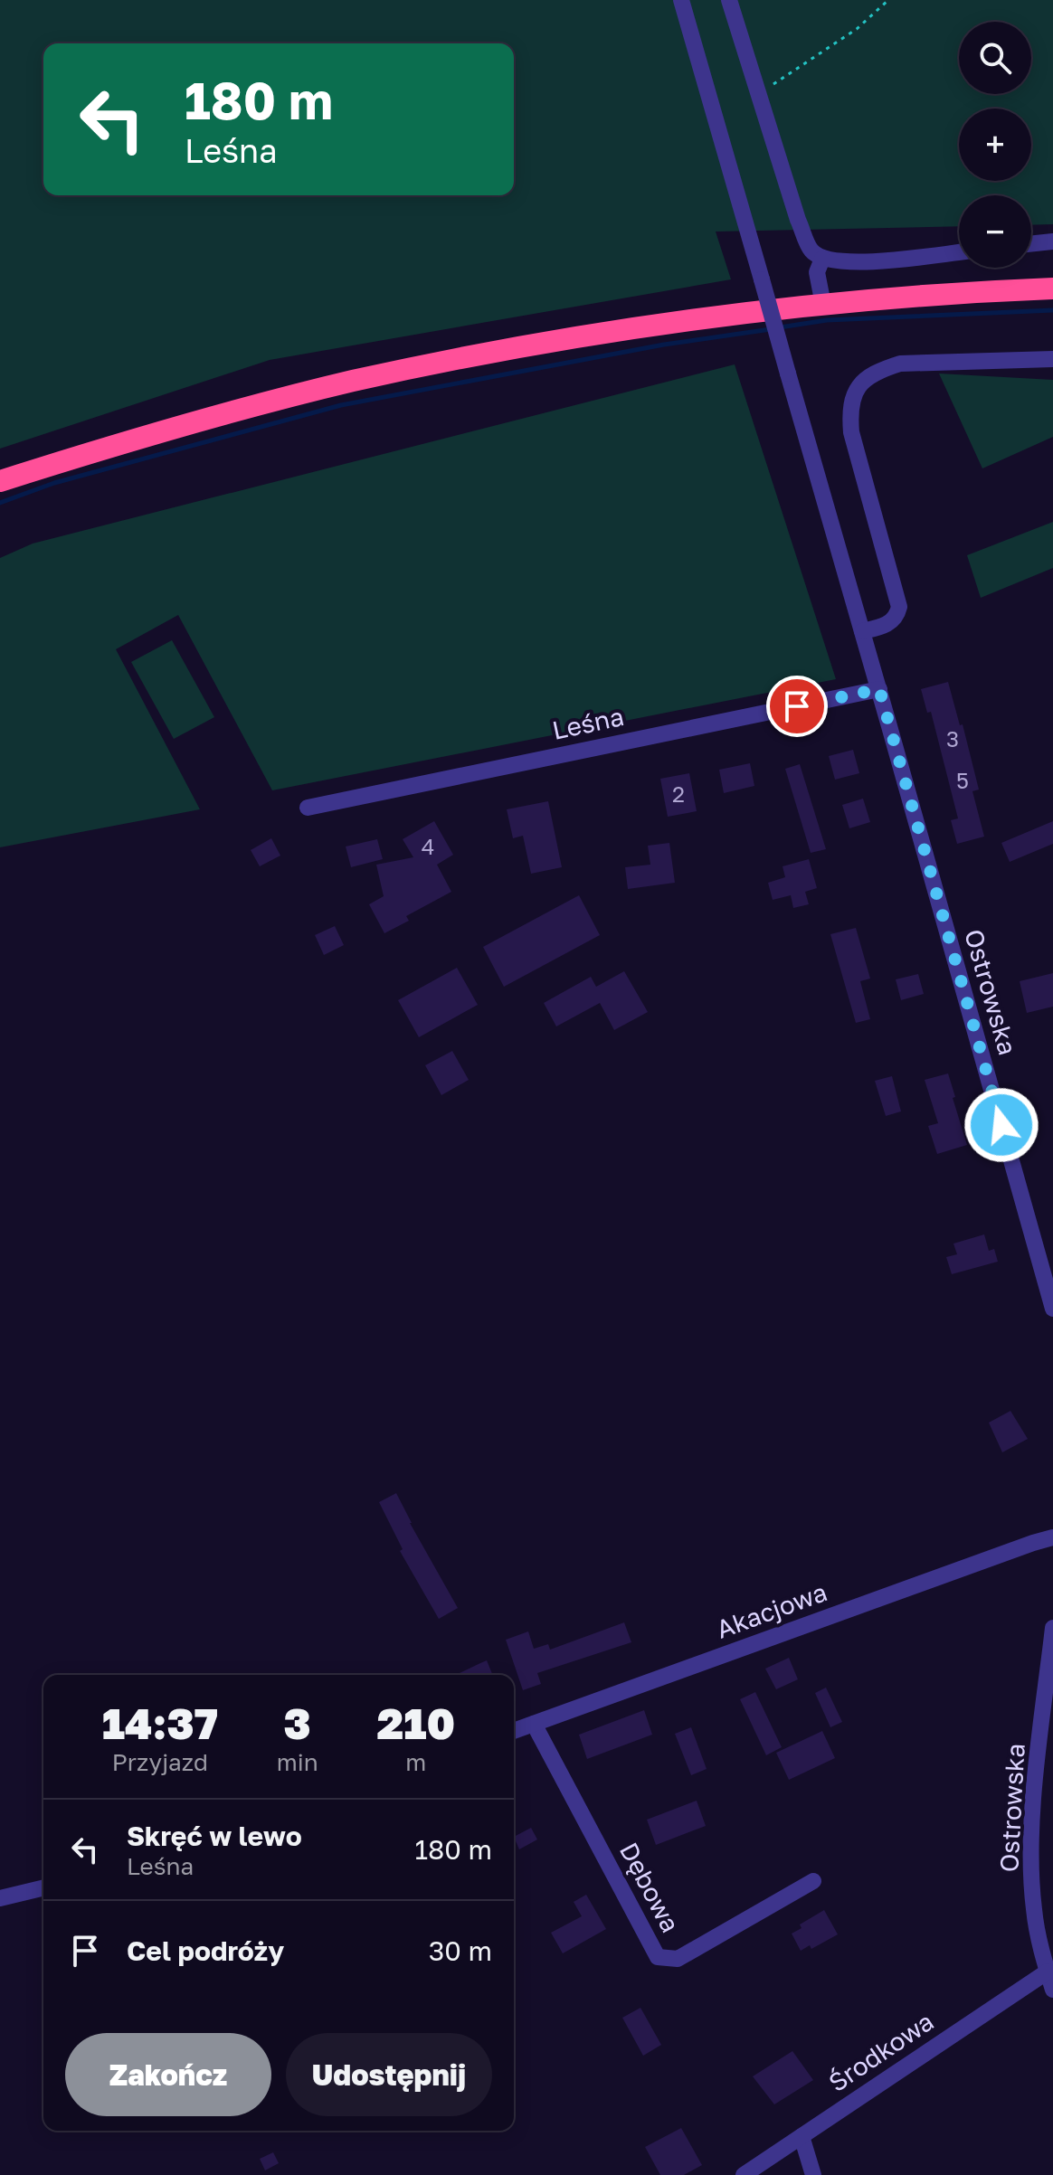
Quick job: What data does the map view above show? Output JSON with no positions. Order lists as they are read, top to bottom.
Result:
{
  "streets": {
    "street": [
      "Leśna",
      "Ostrowska",
      "Akacjowa",
      "Dębowa",
      "Środkowa"
    ]
  },
  "crossings": [
    ["Leśna", "Ostrowska"],
    ["Ostrowska", "Środkowa"],
    ["Akacjowa", "Dębowa"]
  ],
  "house_numbers": [
    "3",
    "5",
    "2",
    "4"
  ],
  "page": {
    "map_buttons": ["+", "−"],
    "turn": ["180 m", "Leśna"],
    "eta": [
      "14:37",
      "Przyjazd",
      "3",
      "min",
      "210",
      "m"
    ],
    "list": [
      {
        "name": "Skręć w lewo",
        "note": "Leśna",
        "value": "180 m"
      },
      {
        "name": "Cel podróży",
        "value": "30 m"
      }
    ],
    "buttons": ["Zakończ", "Udostępnij"]
  }
}
